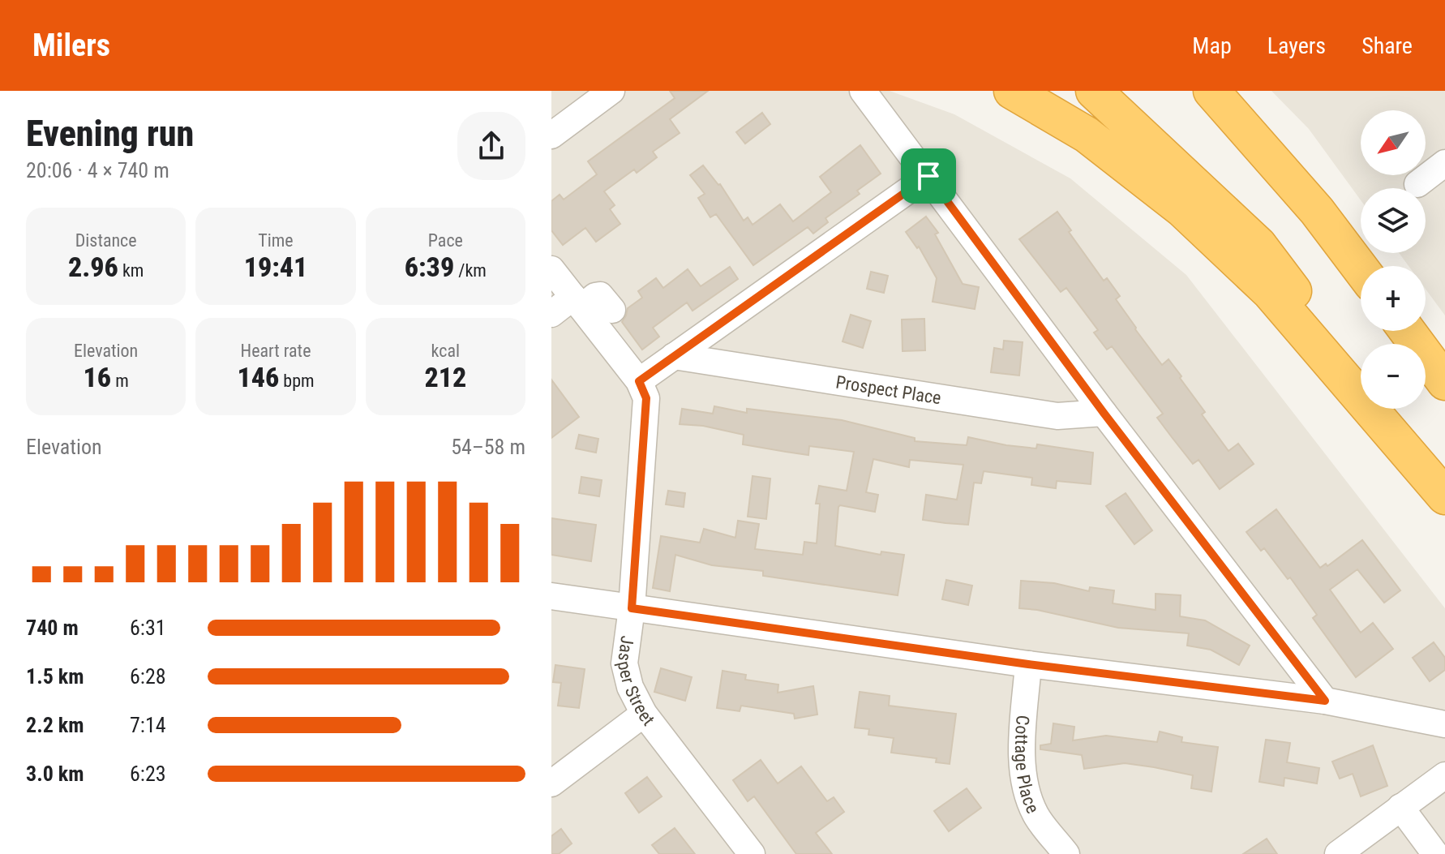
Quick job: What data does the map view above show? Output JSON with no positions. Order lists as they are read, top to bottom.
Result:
{
  "streets": {
    "street": ["Prospect Place", "Jasper Street", "Cottage Place"]
  },
  "north": "bottom left",
  "page": {
    "header": "Milers",
    "nav": ["Map", "Layers", "Share"],
    "heading": ["Evening run", "20:06 · 4 × 740 m"],
    "map_buttons": ["+", "−"],
    "stats": [
      ["Distance", "2.96 km"],
      ["Time", "19:41"],
      ["Pace", "6:39 /km"],
      ["Elevation", "16 m"],
      ["Heart rate", "146 bpm"],
      ["kcal", "212"]
    ],
    "chart": ["Elevation", "54–58 m"],
    "list": [
      {
        "name": "740 m",
        "note": "6:31"
      },
      {
        "name": "1.5 km",
        "note": "6:28"
      },
      {
        "name": "2.2 km",
        "note": "7:14"
      },
      {
        "name": "3.0 km",
        "note": "6:23"
      }
    ]
  }
}
